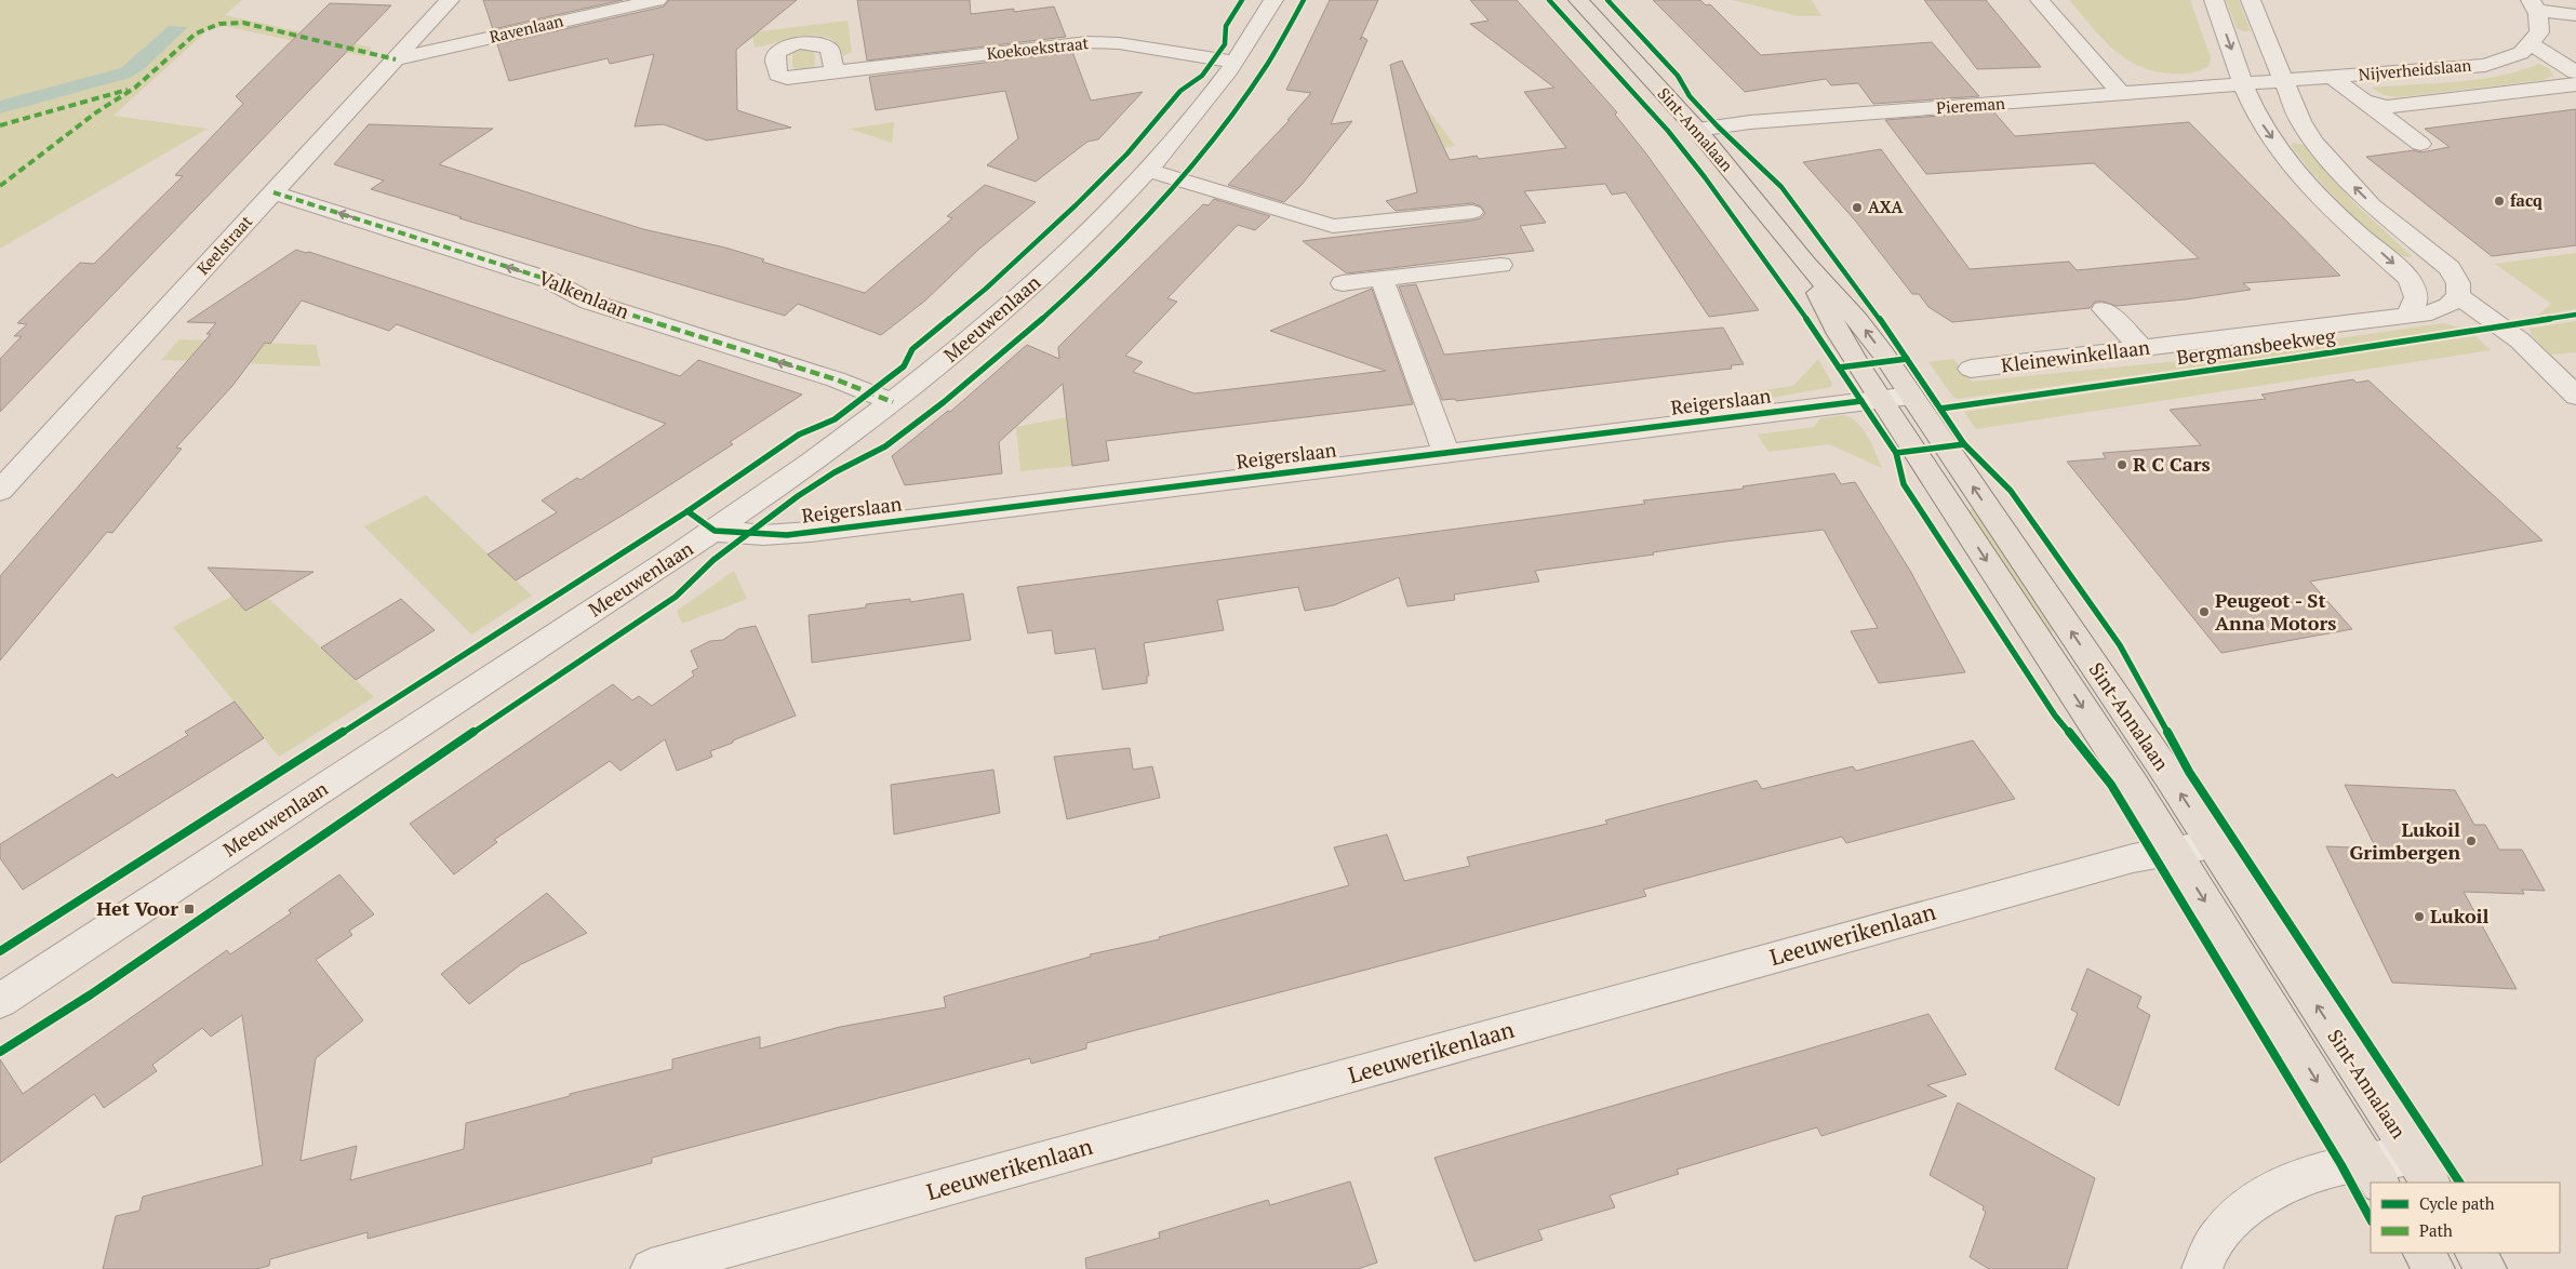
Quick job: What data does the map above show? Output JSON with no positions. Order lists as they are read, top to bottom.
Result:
{
  "streets": {
    "main road": ["Sint-Annalaan"],
    "street": [
      "Ravenlaan",
      "Koekoekstraat",
      "Nijverheidslaan",
      "Piereman",
      "Keelstraat",
      "Valkenlaan",
      "Meeuwenlaan",
      "Kleinewinkellaan",
      "Reigerslaan",
      "Leeuwerikenlaan"
    ],
    "cycle path": ["Bergmansbeekweg"]
  },
  "crossings": [
    ["Ravenlaan", "Keelstraat"],
    ["Koekoekstraat", "Meeuwenlaan"],
    ["Nijverheidslaan", "Piereman"],
    ["Piereman", "Sint-Annalaan"],
    ["Sint-Annalaan", "Reigerslaan"],
    ["Sint-Annalaan", "Leeuwerikenlaan"],
    ["Keelstraat", "Valkenlaan"],
    ["Valkenlaan", "Meeuwenlaan"],
    ["Meeuwenlaan", "Reigerslaan"]
  ],
  "one_way": ["Valkenlaan"],
  "places": {
    "other": [
      "facq",
      "AXA",
      "R C Cars",
      "Peugeot - St Anna Motors",
      "Lukoil Grimbergen",
      "Lukoil"
    ],
    "transit": ["Het Voor"]
  },
  "legend": ["Cycle path", "Path"]
}
